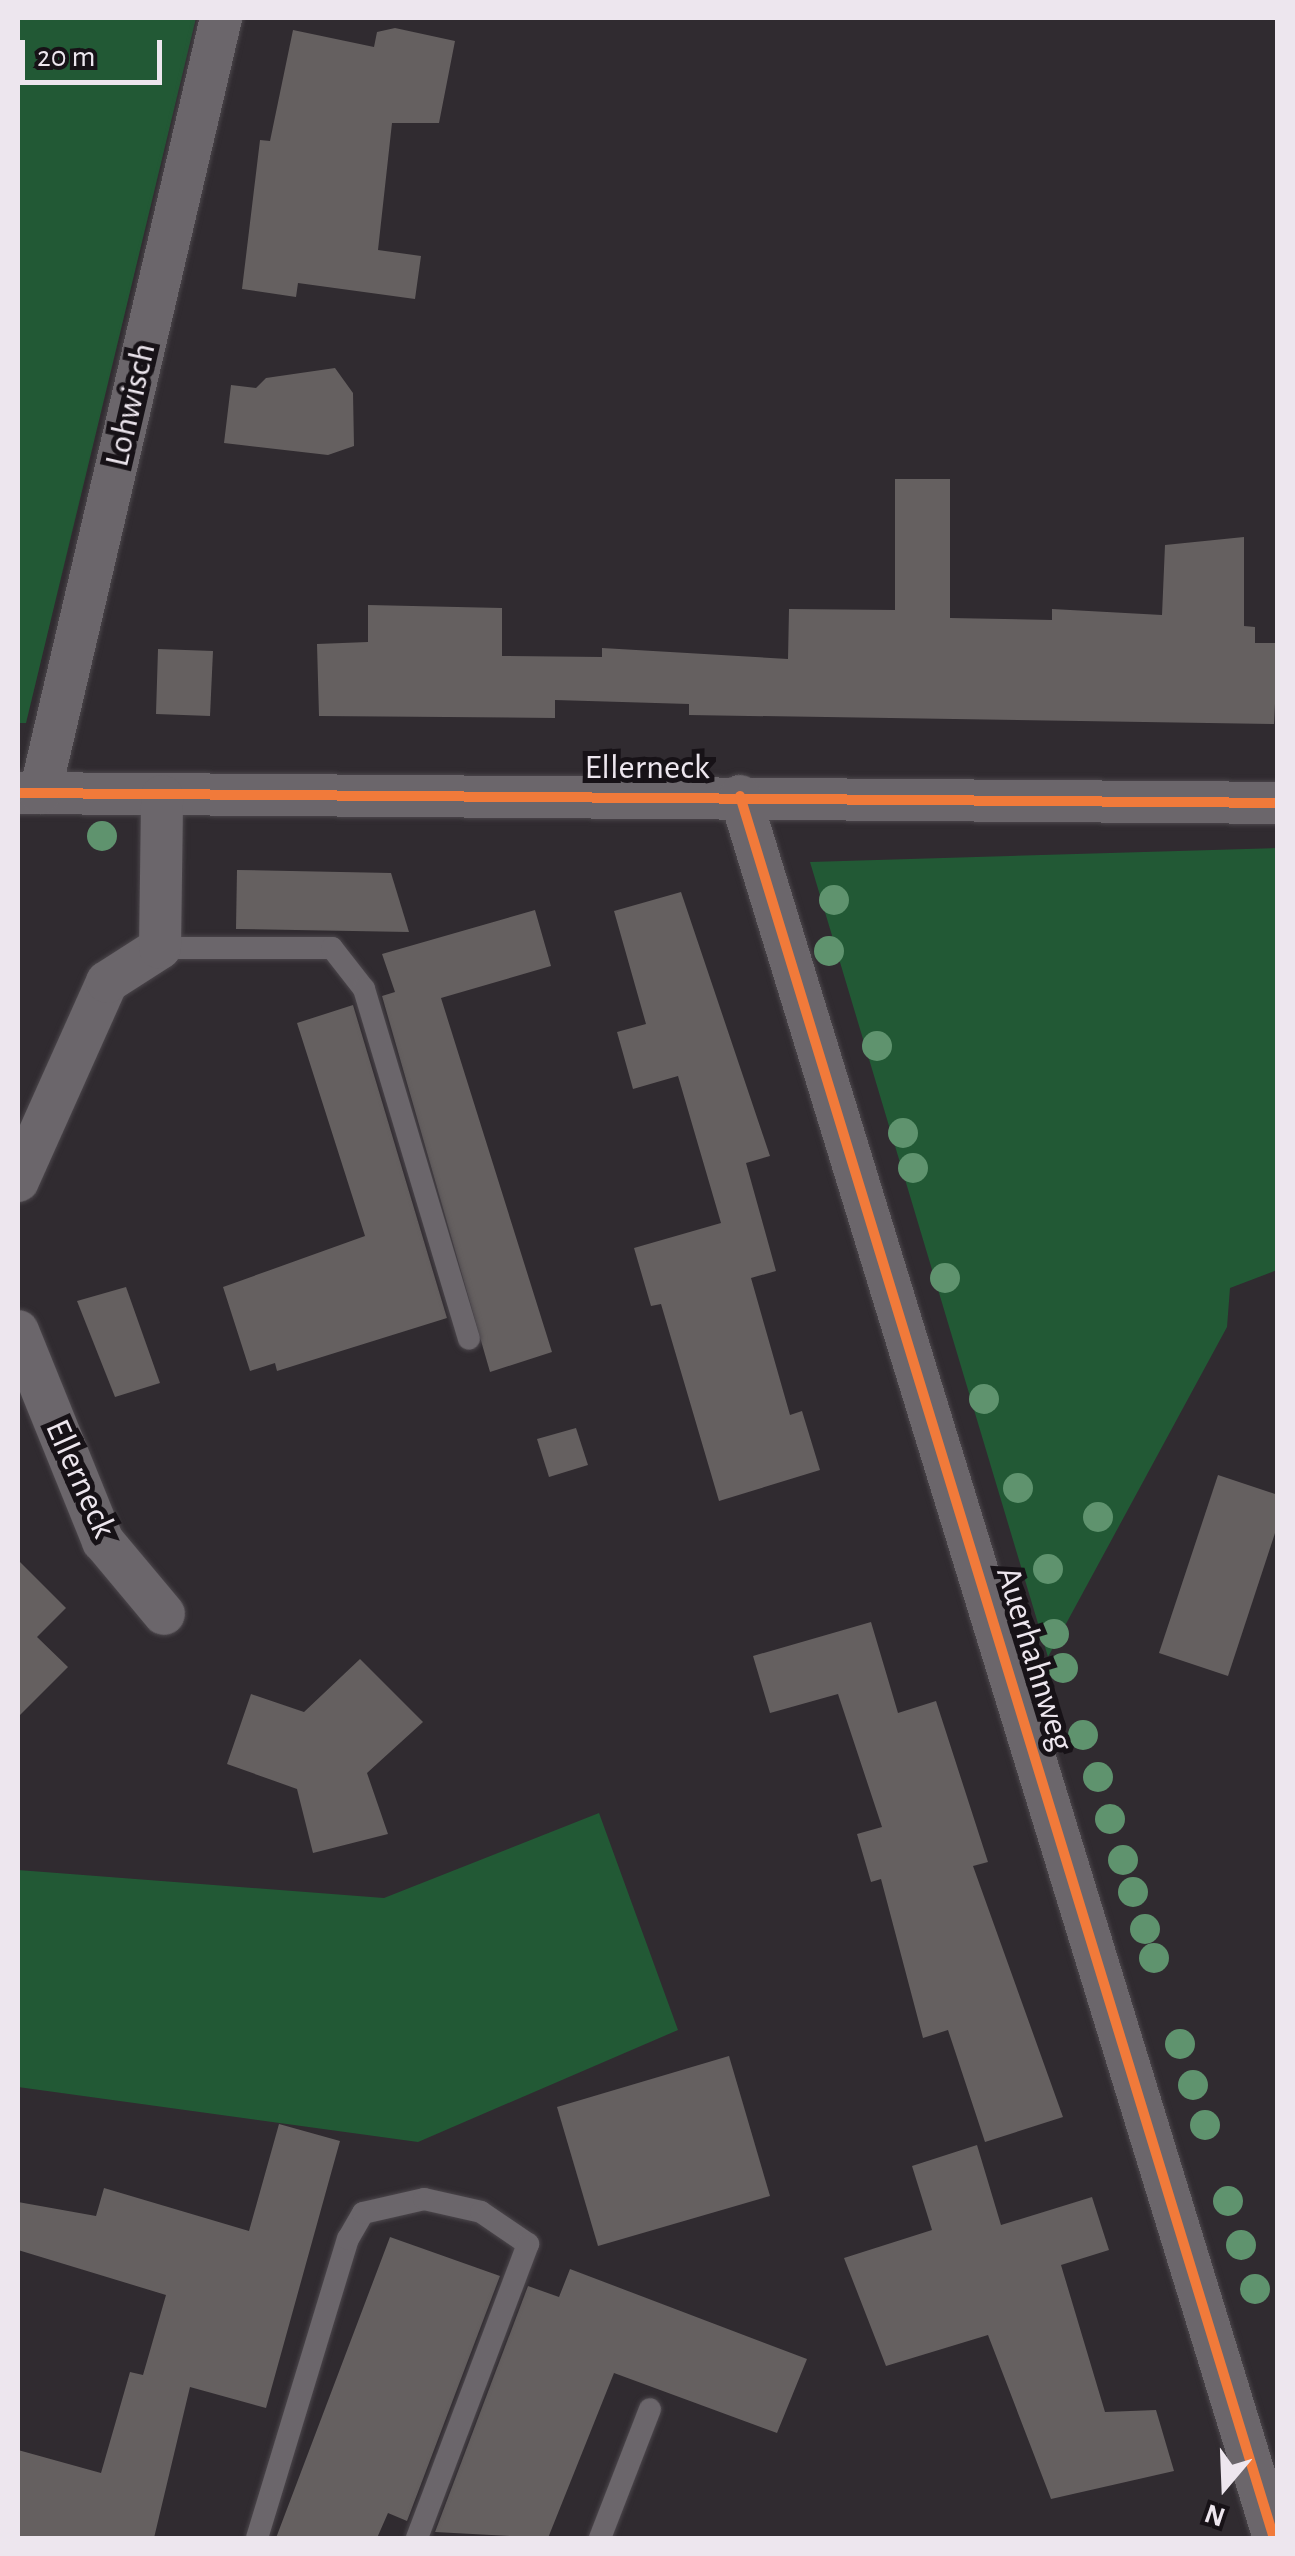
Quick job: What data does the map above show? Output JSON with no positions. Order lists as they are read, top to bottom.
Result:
{
  "streets": {
    "street": ["Lohwisch", "Ellerneck", "Auerhahnweg"]
  },
  "crossings": [
    ["Lohwisch", "Ellerneck"],
    ["Ellerneck", "Auerhahnweg"]
  ],
  "scale_bar": "20 m",
  "north": "bottom"
}
